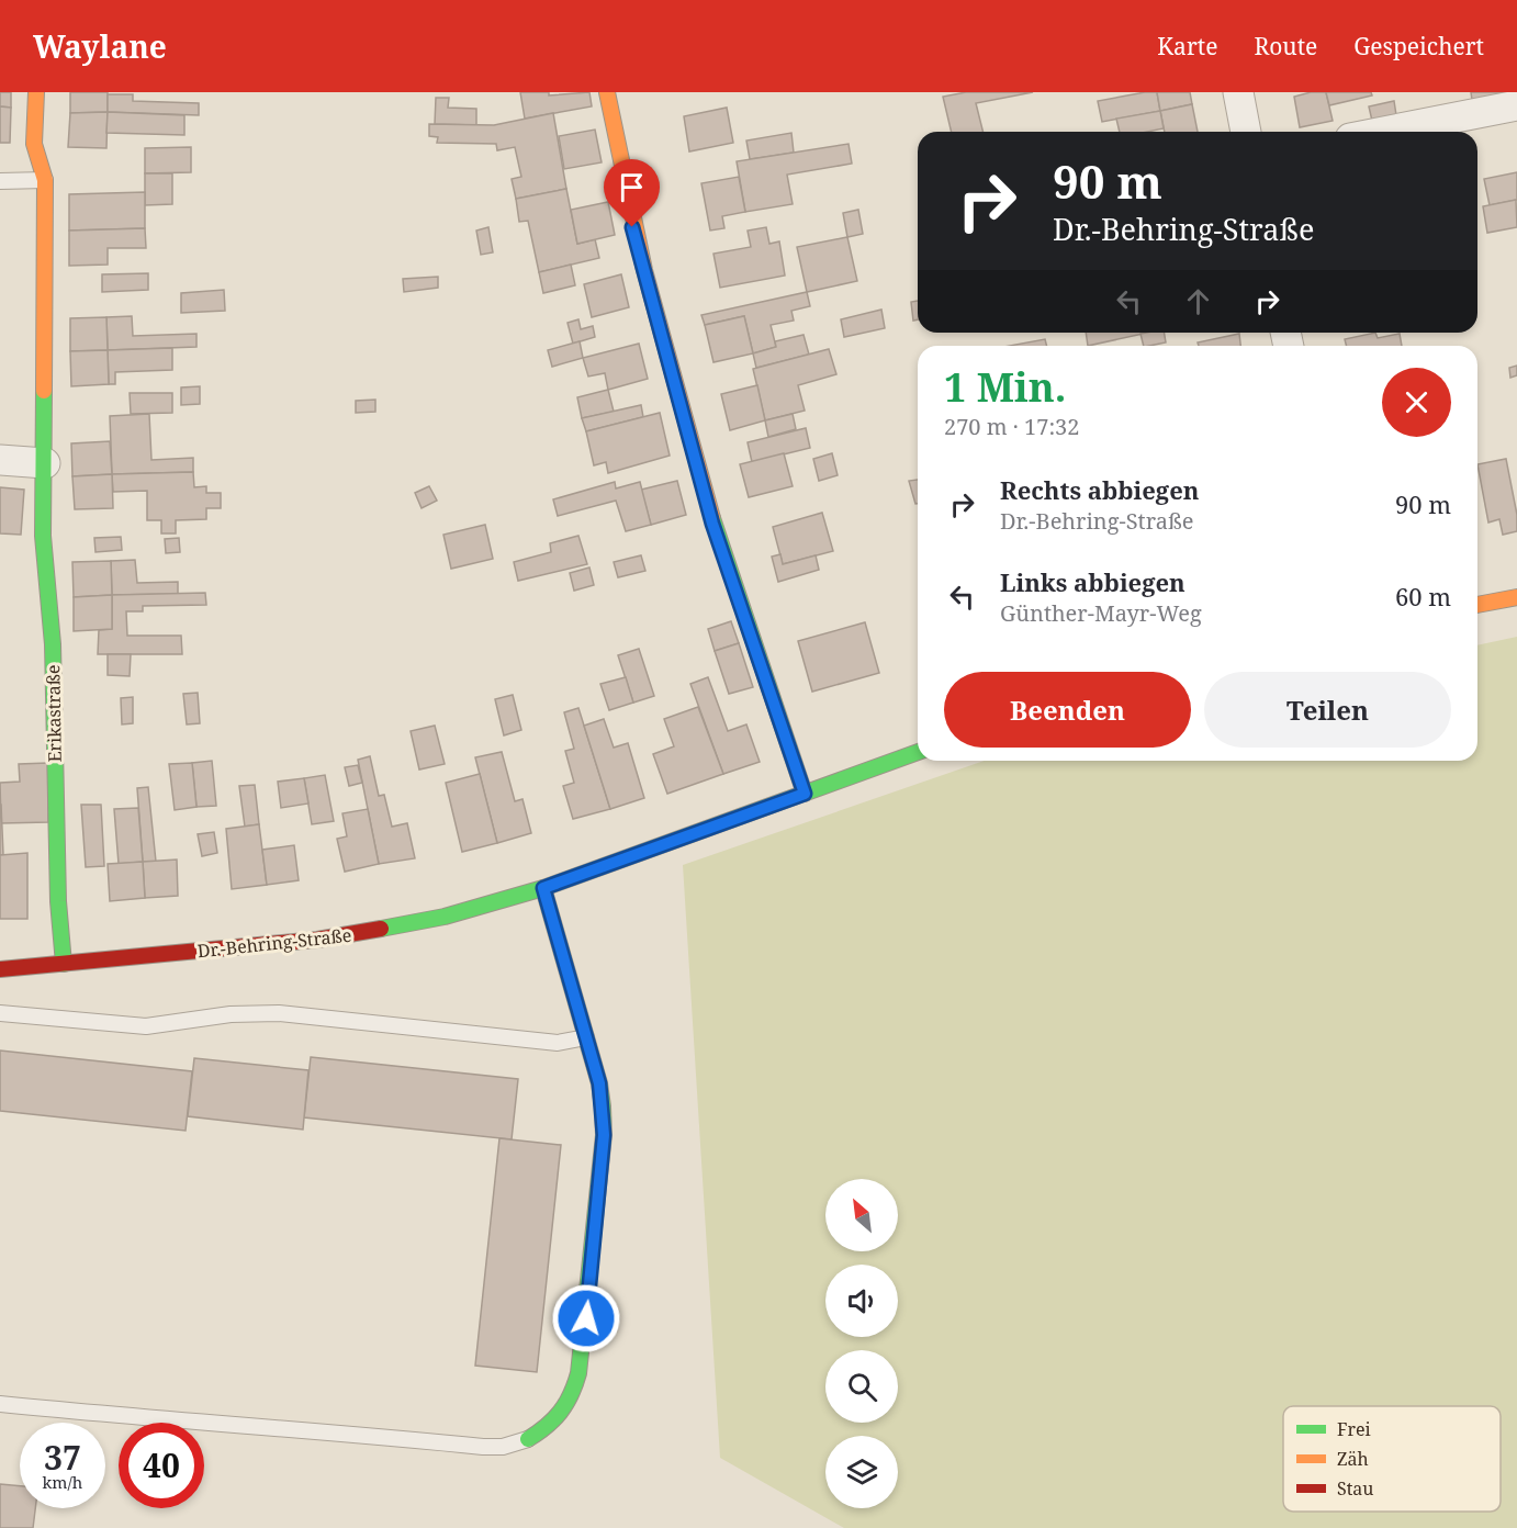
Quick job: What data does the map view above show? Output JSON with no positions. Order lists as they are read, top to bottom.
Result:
{
  "streets": {
    "street": ["Erikastraße", "Dr.-Behring-Straße"]
  },
  "crossings": [
    ["Erikastraße", "Dr.-Behring-Straße"]
  ],
  "legend": ["Frei", "Zäh", "Stau"],
  "north": "top left",
  "page": {
    "header": "Waylane",
    "nav": ["Karte", "Route", "Gespeichert"],
    "turn": ["90 m", "Dr.-Behring-Straße"],
    "heading": ["1 Min.", "270 m · 17:32"],
    "list": [
      {
        "name": "Rechts abbiegen",
        "note": "Dr.-Behring-Straße",
        "value": "90 m"
      },
      {
        "name": "Links abbiegen",
        "note": "Günther-Mayr-Weg",
        "value": "60 m"
      }
    ],
    "buttons": ["Beenden", "Teilen"],
    "speed": "37 km/h",
    "limit": "40"
  }
}
